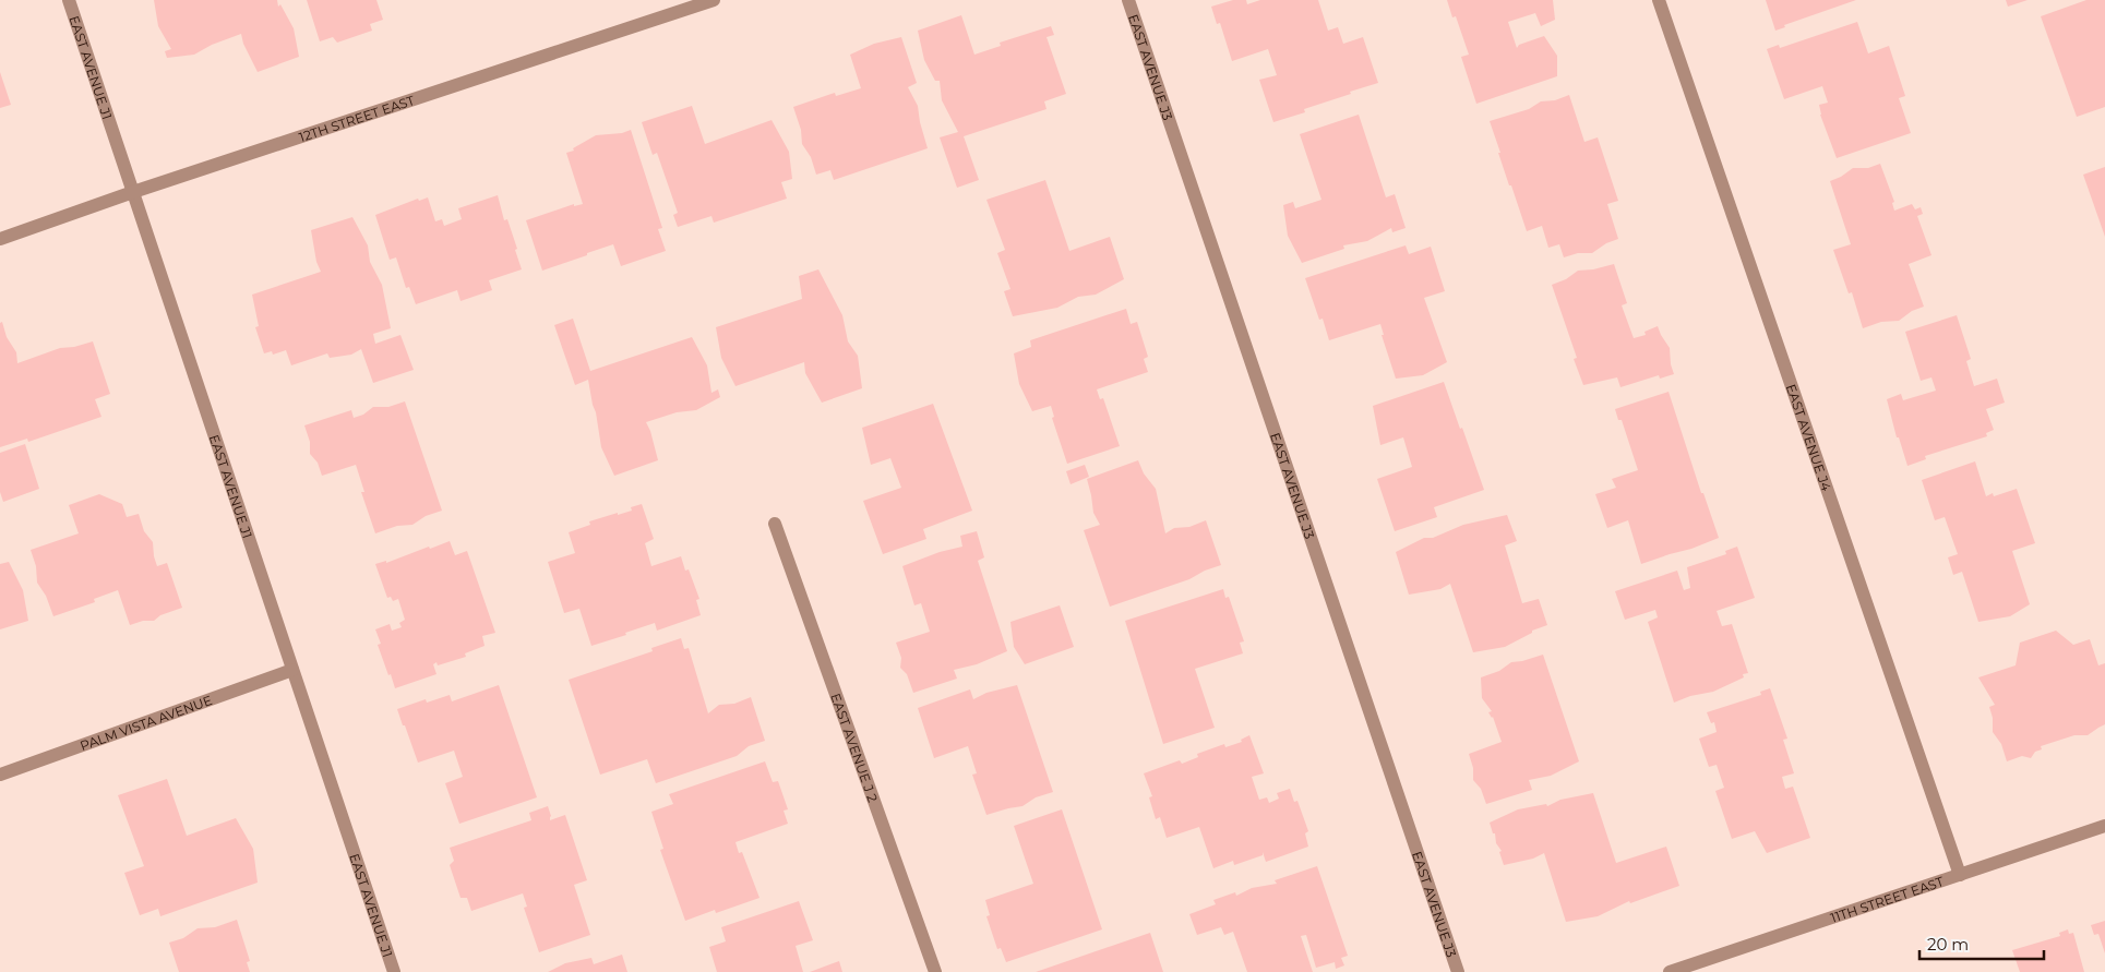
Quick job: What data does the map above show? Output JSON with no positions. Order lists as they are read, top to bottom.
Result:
{
  "streets": {
    "street": [
      "EAST AVENUE J1",
      "EAST AVENUE J3",
      "12TH STREET EAST",
      "EAST AVENUE J4",
      "PALM VISTA AVENUE",
      "EAST AVENUE J 2",
      "11TH STREET EAST"
    ]
  },
  "crossings": [
    ["EAST AVENUE J1", "12TH STREET EAST"],
    ["EAST AVENUE J1", "PALM VISTA AVENUE"],
    ["EAST AVENUE J4", "11TH STREET EAST"]
  ],
  "scale_bar": "20 m"
}
